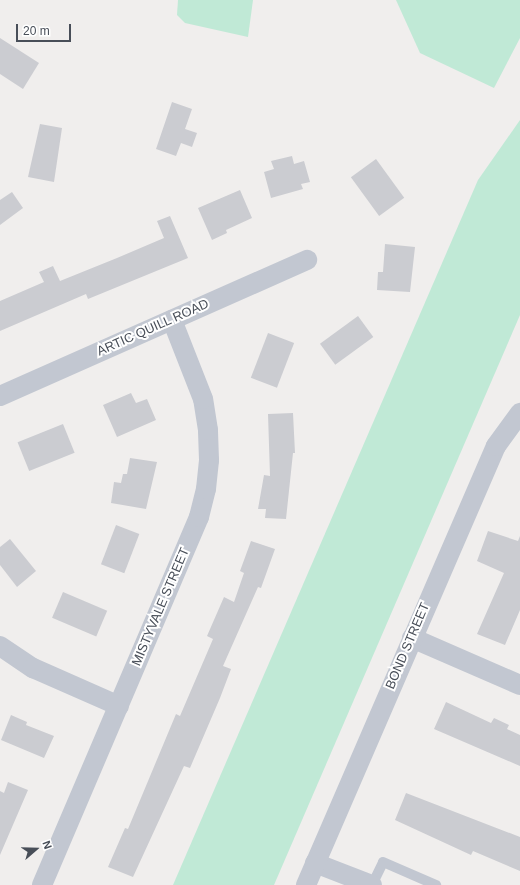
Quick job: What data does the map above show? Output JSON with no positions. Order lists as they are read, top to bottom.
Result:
{
  "streets": {
    "street": ["ARTIC QUILL ROAD", "MISTYVALE STREET", "BOND STREET"]
  },
  "crossings": [
    ["ARTIC QUILL ROAD", "MISTYVALE STREET"]
  ],
  "scale_bar": "20 m",
  "north": "right"
}
